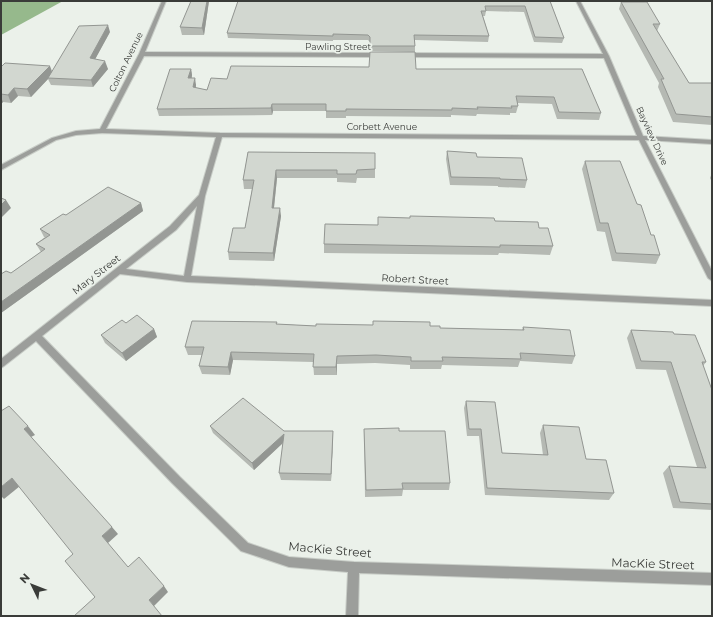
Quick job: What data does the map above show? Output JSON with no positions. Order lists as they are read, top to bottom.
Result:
{
  "streets": {
    "street": [
      "Pawling Street",
      "Colton Avenue",
      "Corbett Avenue",
      "Bayview Drive",
      "Mary Street",
      "Robert Street",
      "MacKie Street"
    ]
  },
  "crossings": [
    ["Pawling Street", "Colton Avenue"],
    ["Colton Avenue", "Corbett Avenue"],
    ["Corbett Avenue", "Bayview Drive"],
    ["Corbett Avenue", "Mary Street"],
    ["Mary Street", "Robert Street"],
    ["Mary Street", "MacKie Street"]
  ],
  "north": "top left"
}
